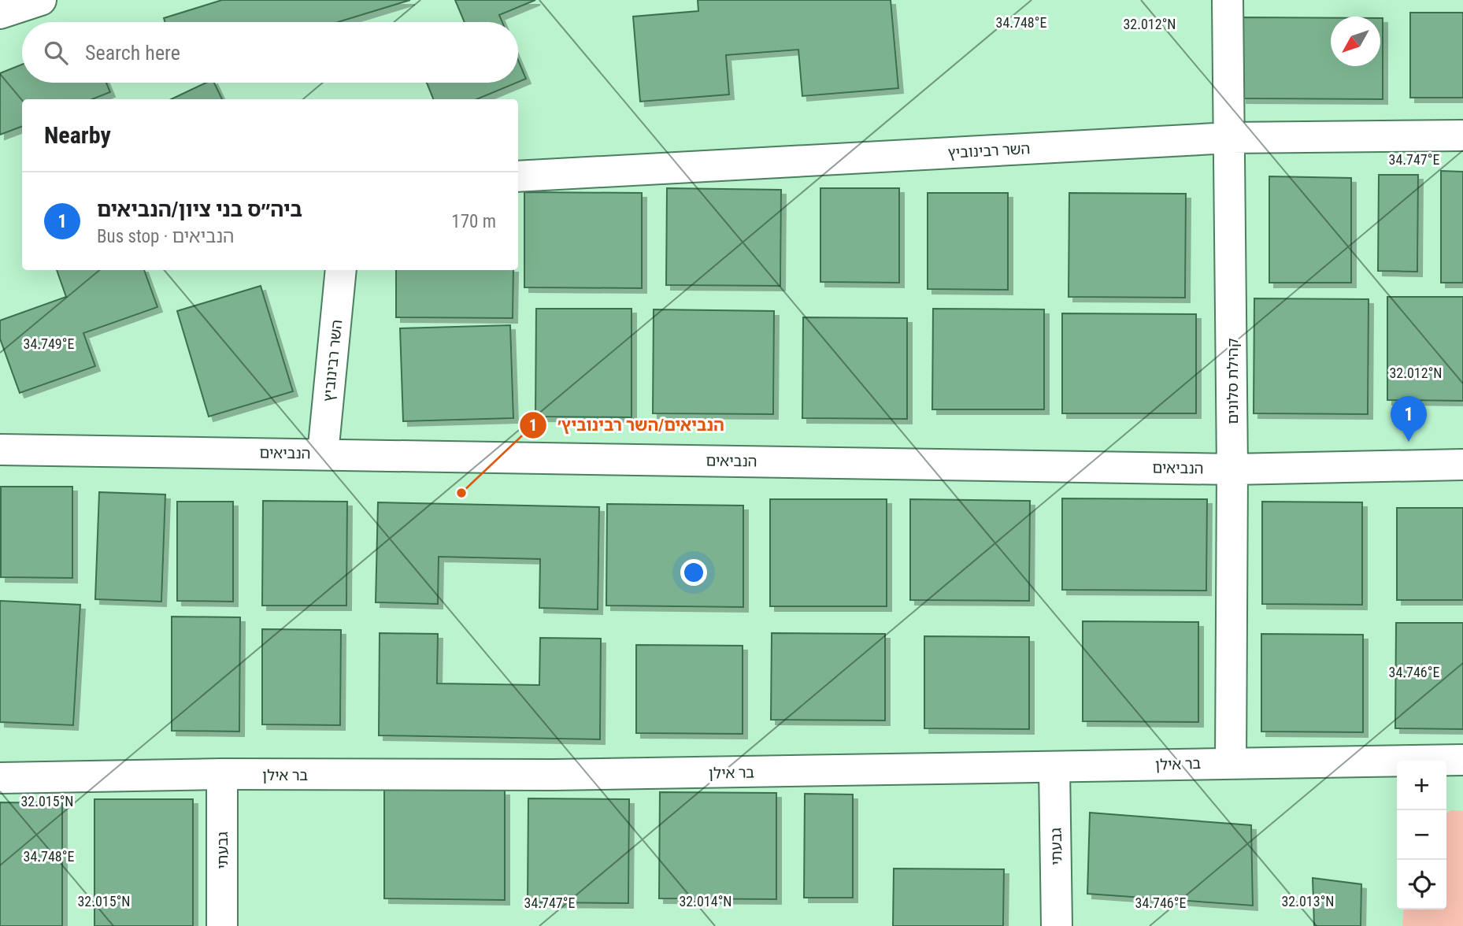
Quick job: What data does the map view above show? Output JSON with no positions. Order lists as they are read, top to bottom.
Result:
{
  "streets": {
    "street": [
      "השר רבינוביץ",
      "קהילת סלונים",
      "הנביאים",
      "בר אילן",
      "גבעתי"
    ]
  },
  "crossings": [
    ["השר רבינוביץ", "קהילת סלונים"],
    ["השר רבינוביץ", "הנביאים"],
    ["קהילת סלונים", "הנביאים"],
    ["קהילת סלונים", "בר אילן"],
    ["בר אילן", "גבעתי"]
  ],
  "places": ["הנביאים/השר רבינוביץ׳"],
  "north": "bottom left",
  "page": {
    "search": "Search here",
    "heading": "Nearby",
    "list": [
      {
        "mark": "1",
        "name": "ביה״ס בני ציון/הנביאים",
        "note": "Bus stop · הנביאים",
        "value": "170 m"
      }
    ],
    "pins": "1",
    "map_buttons": ["+", "−"]
  },
  "coordinates": [
    "34.748°E",
    "32.012°N",
    "34.747°E",
    "34.749°E",
    "34.746°E",
    "32.015°N",
    "32.014°N",
    "32.013°N"
  ]
}
